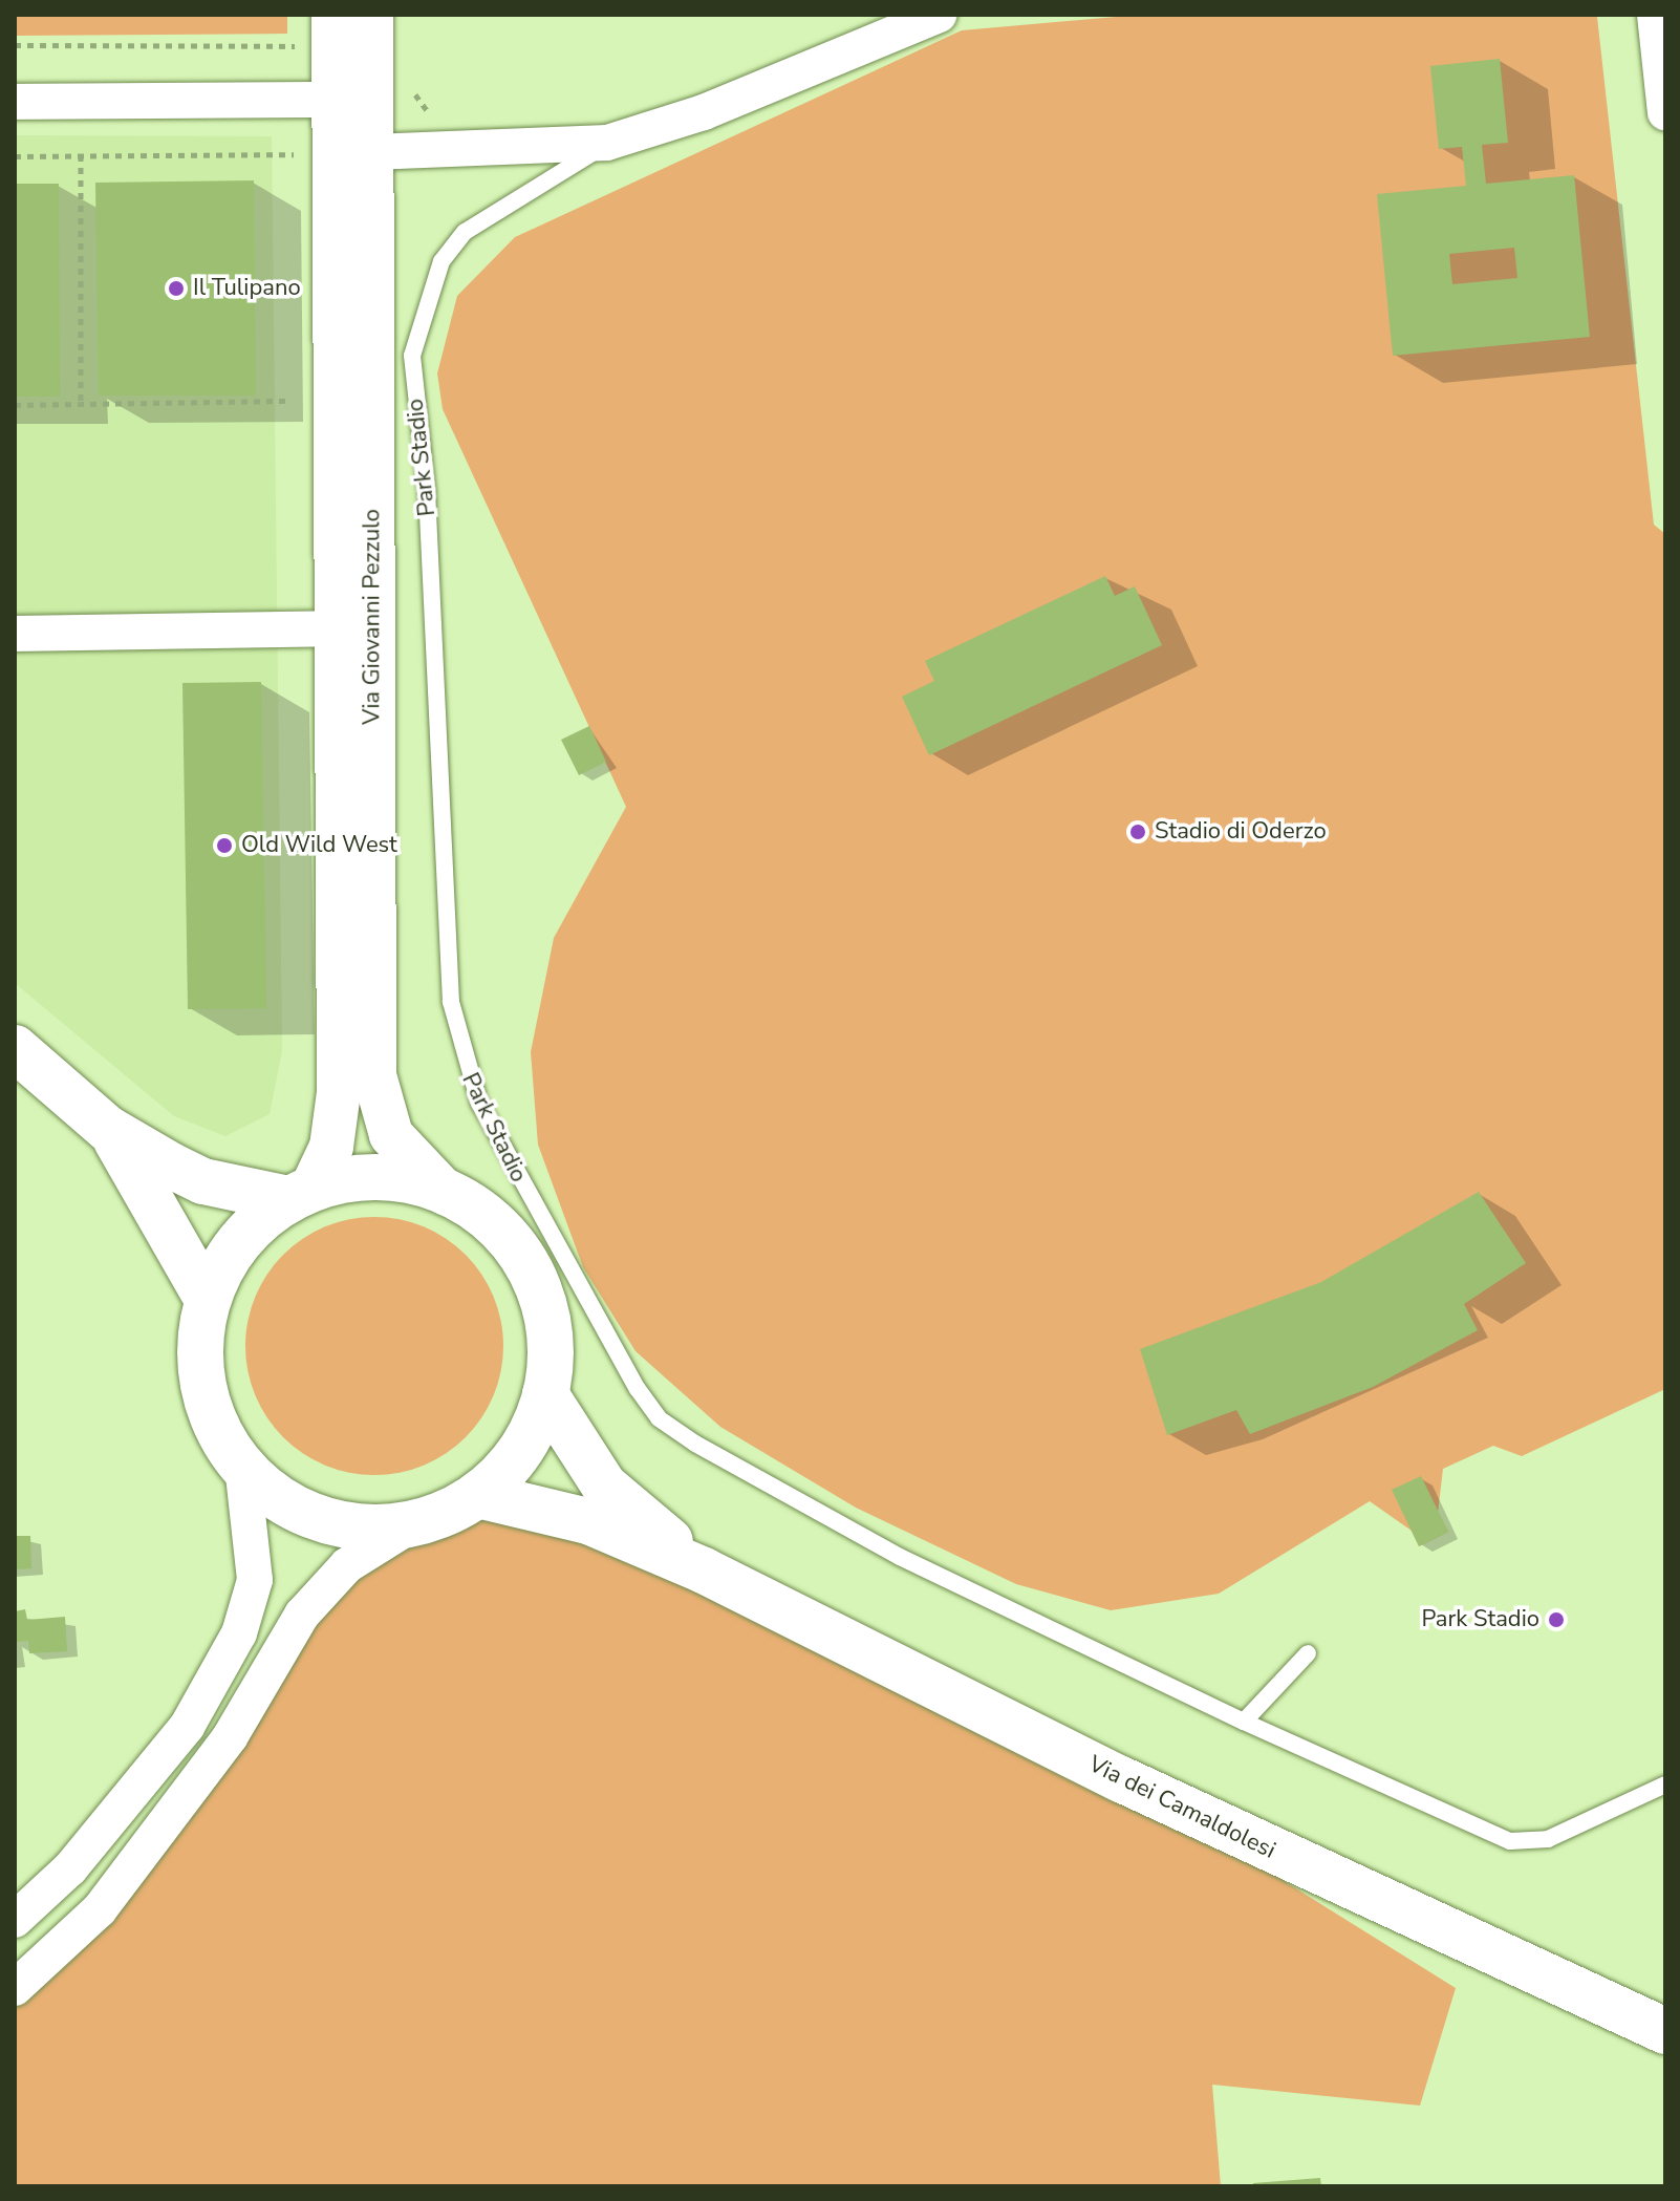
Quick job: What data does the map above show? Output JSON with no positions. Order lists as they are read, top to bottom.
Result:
{
  "streets": {
    "main road": ["Via dei Camaldolesi"],
    "street": ["Park Stadio", "Via Giovanni Pezzulo"]
  },
  "crossings": [
    ["Park Stadio", "Via Giovanni Pezzulo"]
  ],
  "places": [
    "Il Tulipano",
    "Stadio di Oderzo",
    "Old Wild West",
    "Park Stadio"
  ]
}
